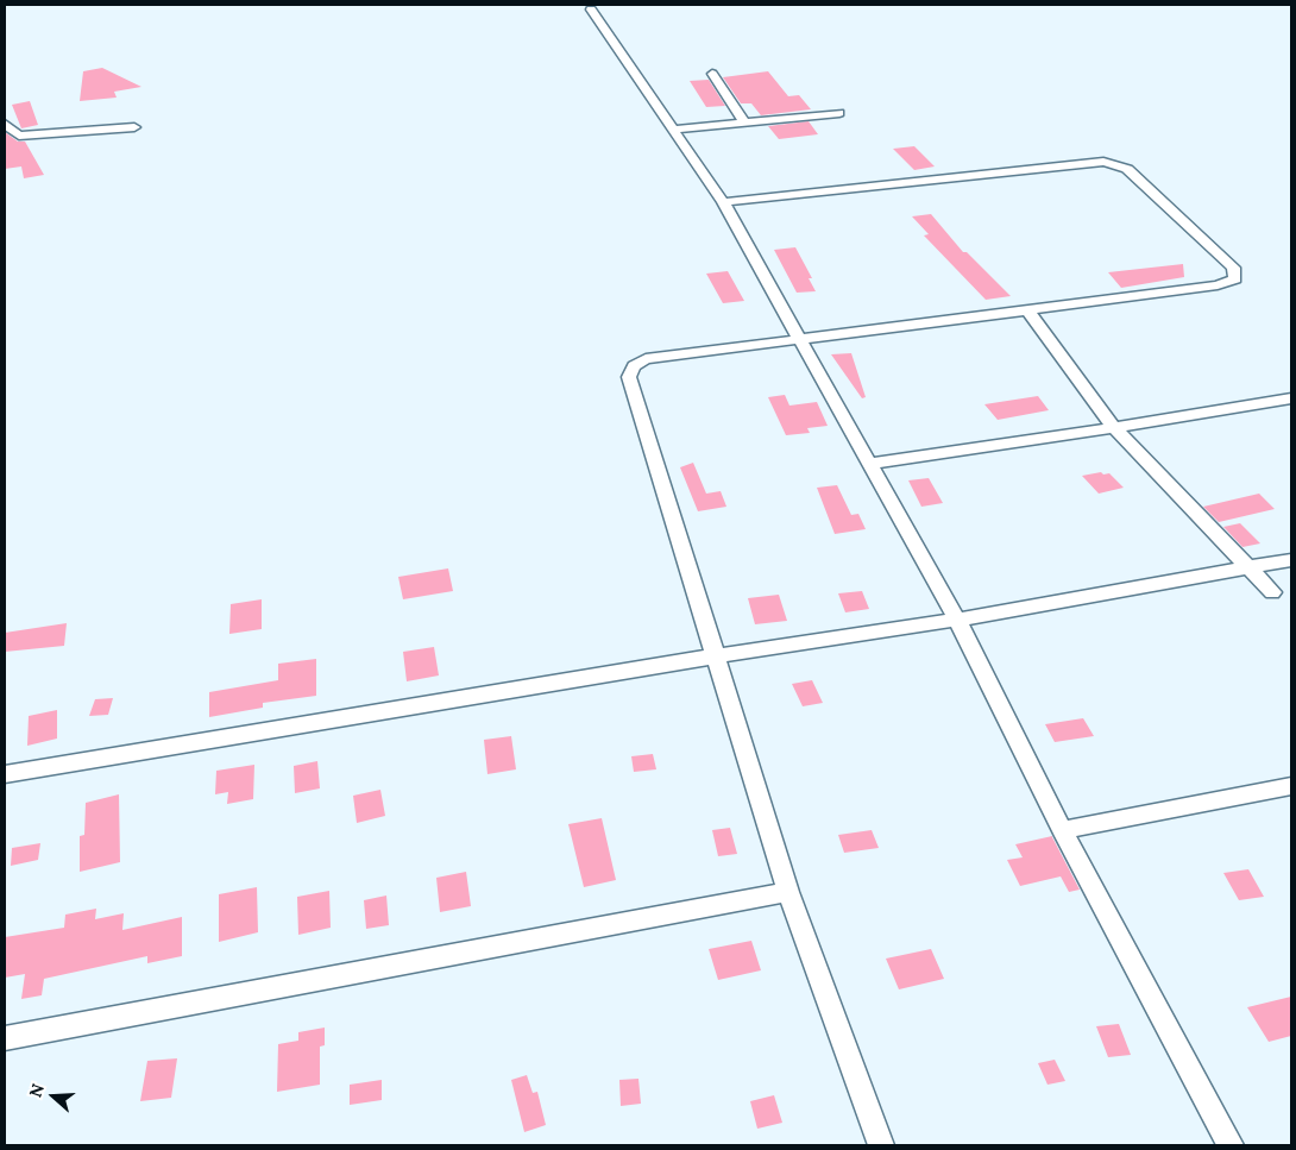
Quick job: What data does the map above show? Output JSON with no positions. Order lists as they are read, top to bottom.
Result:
{
  "north": "left"
}
